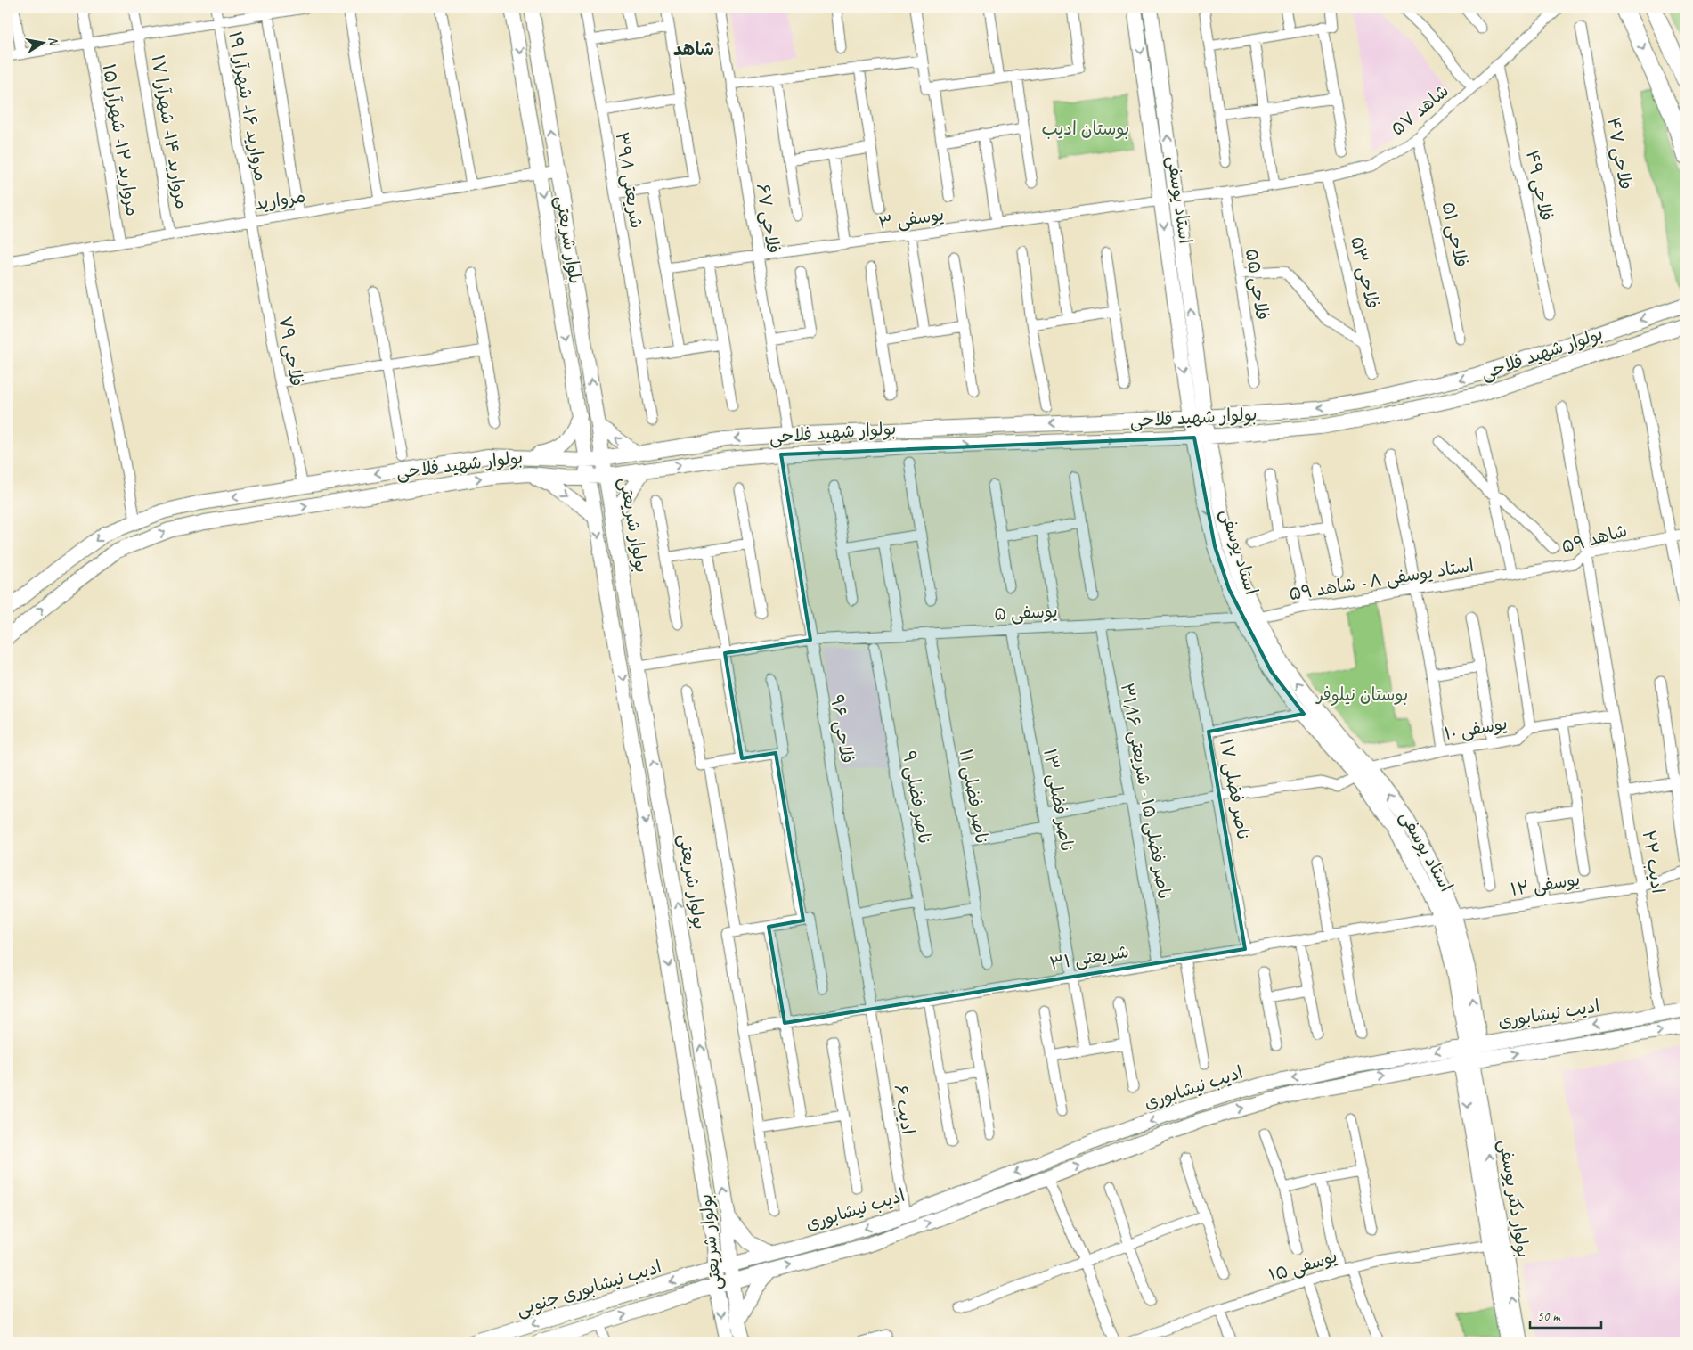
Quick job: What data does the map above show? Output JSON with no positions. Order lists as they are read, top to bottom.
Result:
{
  "streets": {
    "main road": [
      "استاد یوسفی",
      "بلوار شریعتی",
      "بولوار شهید فلاحی",
      "بولوار شریعتی",
      "ادیب نیشابوری",
      "بولوار دکتر یوسفی",
      "ادیب نیشابوری جنوبی"
    ],
    "street": [
      "مروارید ۱۶- شهرآرا ۱۹",
      "شاهد ۵۷",
      "مروارید ۱۴- شهرآرا ۱۷",
      "مروارید ۱۲- شهرآرا ۱۵",
      "فلاحی ۴۷",
      "شریعتی ۳۹/۱",
      "فلاحی ۴۹",
      "مروارید",
      "فلاحی ۶۷",
      "یوسفی ۳",
      "فلاحی ۵۱",
      "فلاحی ۵۳",
      "فلاحی ۵۵",
      "فلاحی ۷۹",
      "شاهد ۵۹",
      "استاد یوسفی ۸ - شاهد ۵۹",
      "یوسفی ۵",
      "یوسفی ۱۰",
      "فلاحی ۹۶",
      "ناصر فضلی ۱۷",
      "ناصر فضلی ۱۵ - شریعتی ۳۱/۱۶",
      "ناصر فضلی ۱۱",
      "ناصر فضلی ۹",
      "ناصر فضلی ۱۳",
      "ادیب ۲۲",
      "یوسفی ۱۲",
      "شریعتی ۳۱",
      "ادیب ۶",
      "یوسفی ۱۵"
    ]
  },
  "crossings": [
    ["مروارید ۱۶- شهرآرا ۱۹", "مروارید"],
    ["مروارید ۱۶- شهرآرا ۱۹", "فلاحی ۷۹"],
    ["شاهد ۵۷", "فلاحی ۴۹"],
    ["شاهد ۵۷", "یوسفی ۳"],
    ["شاهد ۵۷", "فلاحی ۵۱"],
    ["شاهد ۵۷", "فلاحی ۵۳"],
    ["شاهد ۵۷", "فلاحی ۵۵"],
    ["مروارید ۱۴- شهرآرا ۱۷", "مروارید"],
    ["مروارید ۱۲- شهرآرا ۱۵", "مروارید"],
    ["مروارید", "بلوار شریعتی"],
    ["مروارید", "فلاحی ۷۹"],
    ["استاد یوسفی", "یوسفی ۳"],
    ["استاد یوسفی", "بولوار شهید فلاحی"],
    ["استاد یوسفی", "استاد یوسفی ۸ - شاهد ۵۹"],
    ["استاد یوسفی", "یوسفی ۵"],
    ["استاد یوسفی", "یوسفی ۱۰"],
    ["استاد یوسفی", "یوسفی ۱۲"],
    ["استاد یوسفی", "شریعتی ۳۱"],
    ["استاد یوسفی", "ادیب نیشابوری"],
    ["فلاحی ۶۷", "یوسفی ۳"],
    ["فلاحی ۶۷", "بولوار شهید فلاحی"],
    ["یوسفی ۳", "فلاحی ۵۵"],
    ["بلوار شریعتی", "بولوار شهید فلاحی"],
    ["بلوار شریعتی", "بولوار شریعتی"],
    ["فلاحی ۷۹", "بولوار شهید فلاحی"],
    ["بولوار شهید فلاحی", "بولوار شریعتی"],
    ["بولوار شهید فلاحی", "فلاحی ۹۶"],
    ["بولوار شریعتی", "یوسفی ۵"],
    ["بولوار شریعتی", "ادیب نیشابوری"],
    ["بولوار شریعتی", "ادیب نیشابوری جنوبی"],
    ["شاهد ۵۹", "استاد یوسفی ۸ - شاهد ۵۹"],
    ["شاهد ۵۹", "ادیب ۲۲"],
    ["یوسفی ۵", "فلاحی ۹۶"],
    ["یوسفی ۵", "ناصر فضلی ۱۵ - شریعتی ۳۱/۱۶"],
    ["یوسفی ۵", "ناصر فضلی ۱۱"],
    ["یوسفی ۵", "ناصر فضلی ۱۳"],
    ["یوسفی ۱۰", "ناصر فضلی ۱۷"],
    ["یوسفی ۱۰", "ناصر فضلی ۱۵ - شریعتی ۳۱/۱۶"],
    ["یوسفی ۱۰", "ادیب ۲۲"],
    ["فلاحی ۹۶", "شریعتی ۳۱"],
    ["فلاحی ۹۶", "ادیب ۶"],
    ["ناصر فضلی ۱۷", "شریعتی ۳۱"],
    ["ناصر فضلی ۱۵ - شریعتی ۳۱/۱۶", "شریعتی ۳۱"],
    ["ناصر فضلی ۱۳", "شریعتی ۳۱"],
    ["ادیب ۲۲", "یوسفی ۱۲"],
    ["ادیب ۲۲", "ادیب نیشابوری"],
    ["یوسفی ۱۲", "شریعتی ۳۱"],
    ["شریعتی ۳۱", "ادیب ۶"],
    ["ادیب نیشابوری", "ادیب ۶"],
    ["ادیب نیشابوری", "بولوار دکتر یوسفی"],
    ["ادیب نیشابوری", "ادیب نیشابوری جنوبی"],
    ["بولوار دکتر یوسفی", "یوسفی ۱۵"]
  ],
  "districts": ["شاهد"],
  "parks": ["بوستان ادیب", "بوستان نیلوفر"],
  "scale_bar": "50 m",
  "north": "right"
}
